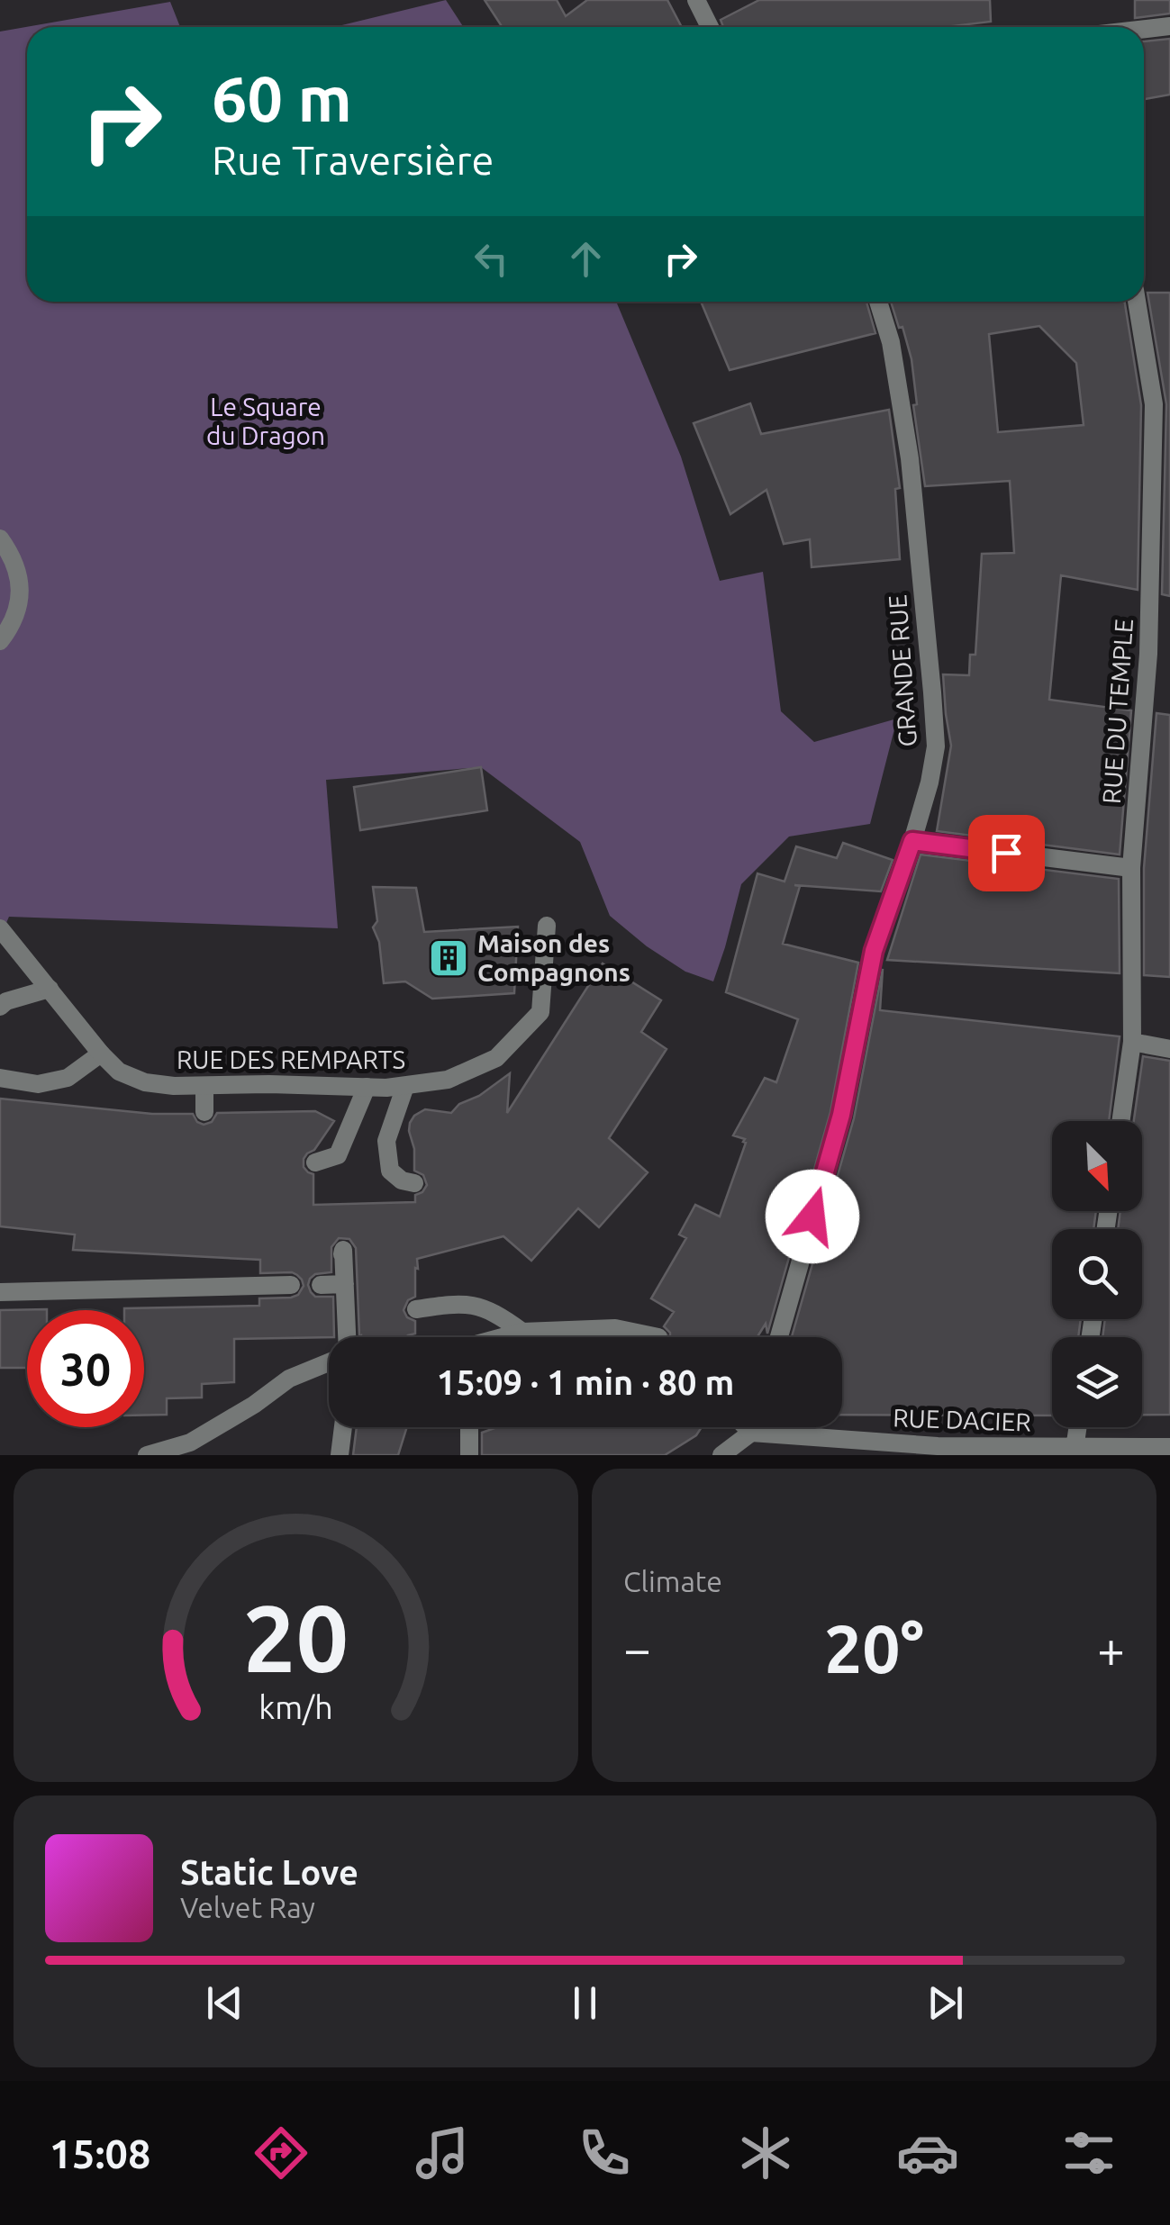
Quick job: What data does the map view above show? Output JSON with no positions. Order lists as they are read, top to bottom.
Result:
{
  "streets": {
    "street": [
      "GRANDE RUE",
      "RUE DU TEMPLE",
      "RUE DES REMPARTS",
      "RUE DACIER"
    ]
  },
  "parks": ["Le Square du Dragon"],
  "places": {
    "building": ["Maison des Compagnons"]
  },
  "north": "bottom right",
  "page": {
    "turn": ["60 m", "Rue Traversière"],
    "limit": "30",
    "trip": "15:09 · 1 min · 80 m",
    "tile": "Climate",
    "heat": ["−", "20°", "+"],
    "song": ["Static Love", "Velvet Ray"],
    "tabs": "15:08",
    "gauge": ["20", "km/h"]
  }
}
